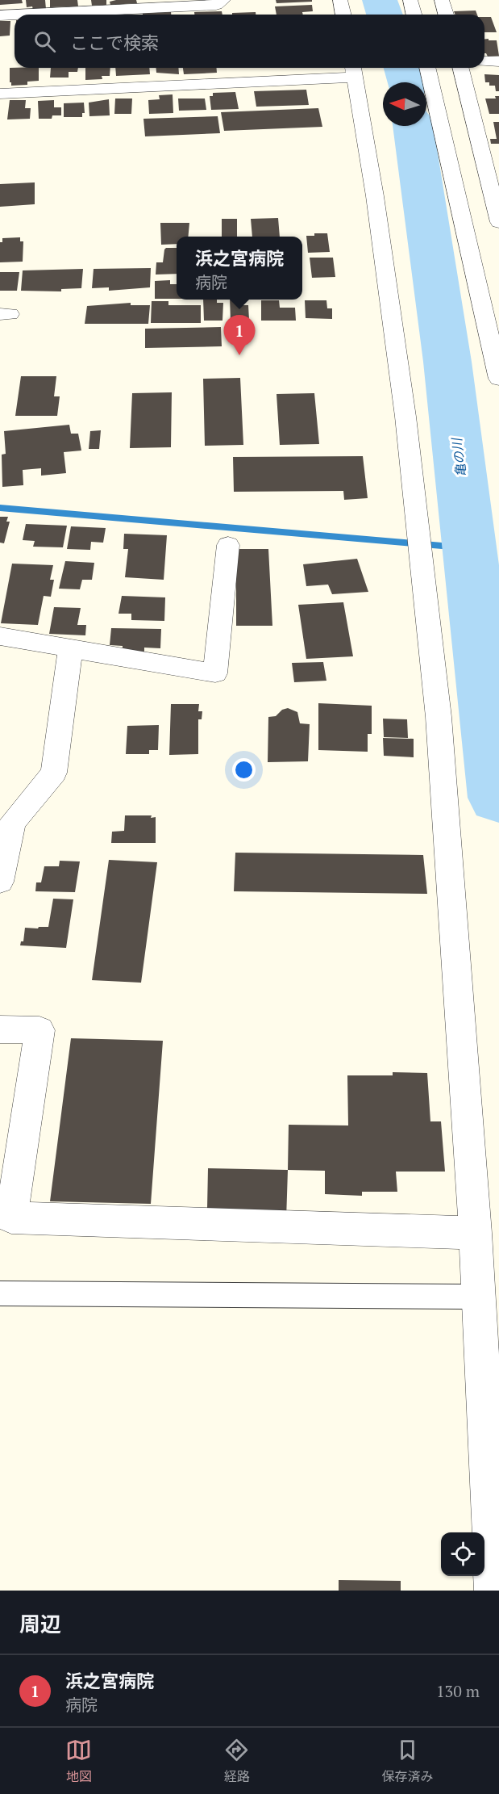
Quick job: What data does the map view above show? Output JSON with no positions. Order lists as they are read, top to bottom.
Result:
{
  "water": ["亀の川"],
  "north": "left",
  "page": {
    "search": "ここで検索",
    "popup": ["浜之宮病院", "病院"],
    "pins": "1",
    "heading": "周辺",
    "list": [
      {
        "mark": "1",
        "name": "浜之宮病院",
        "note": "病院",
        "value": "130 m"
      }
    ],
    "nav": ["地図", "経路", "保存済み"]
  }
}
